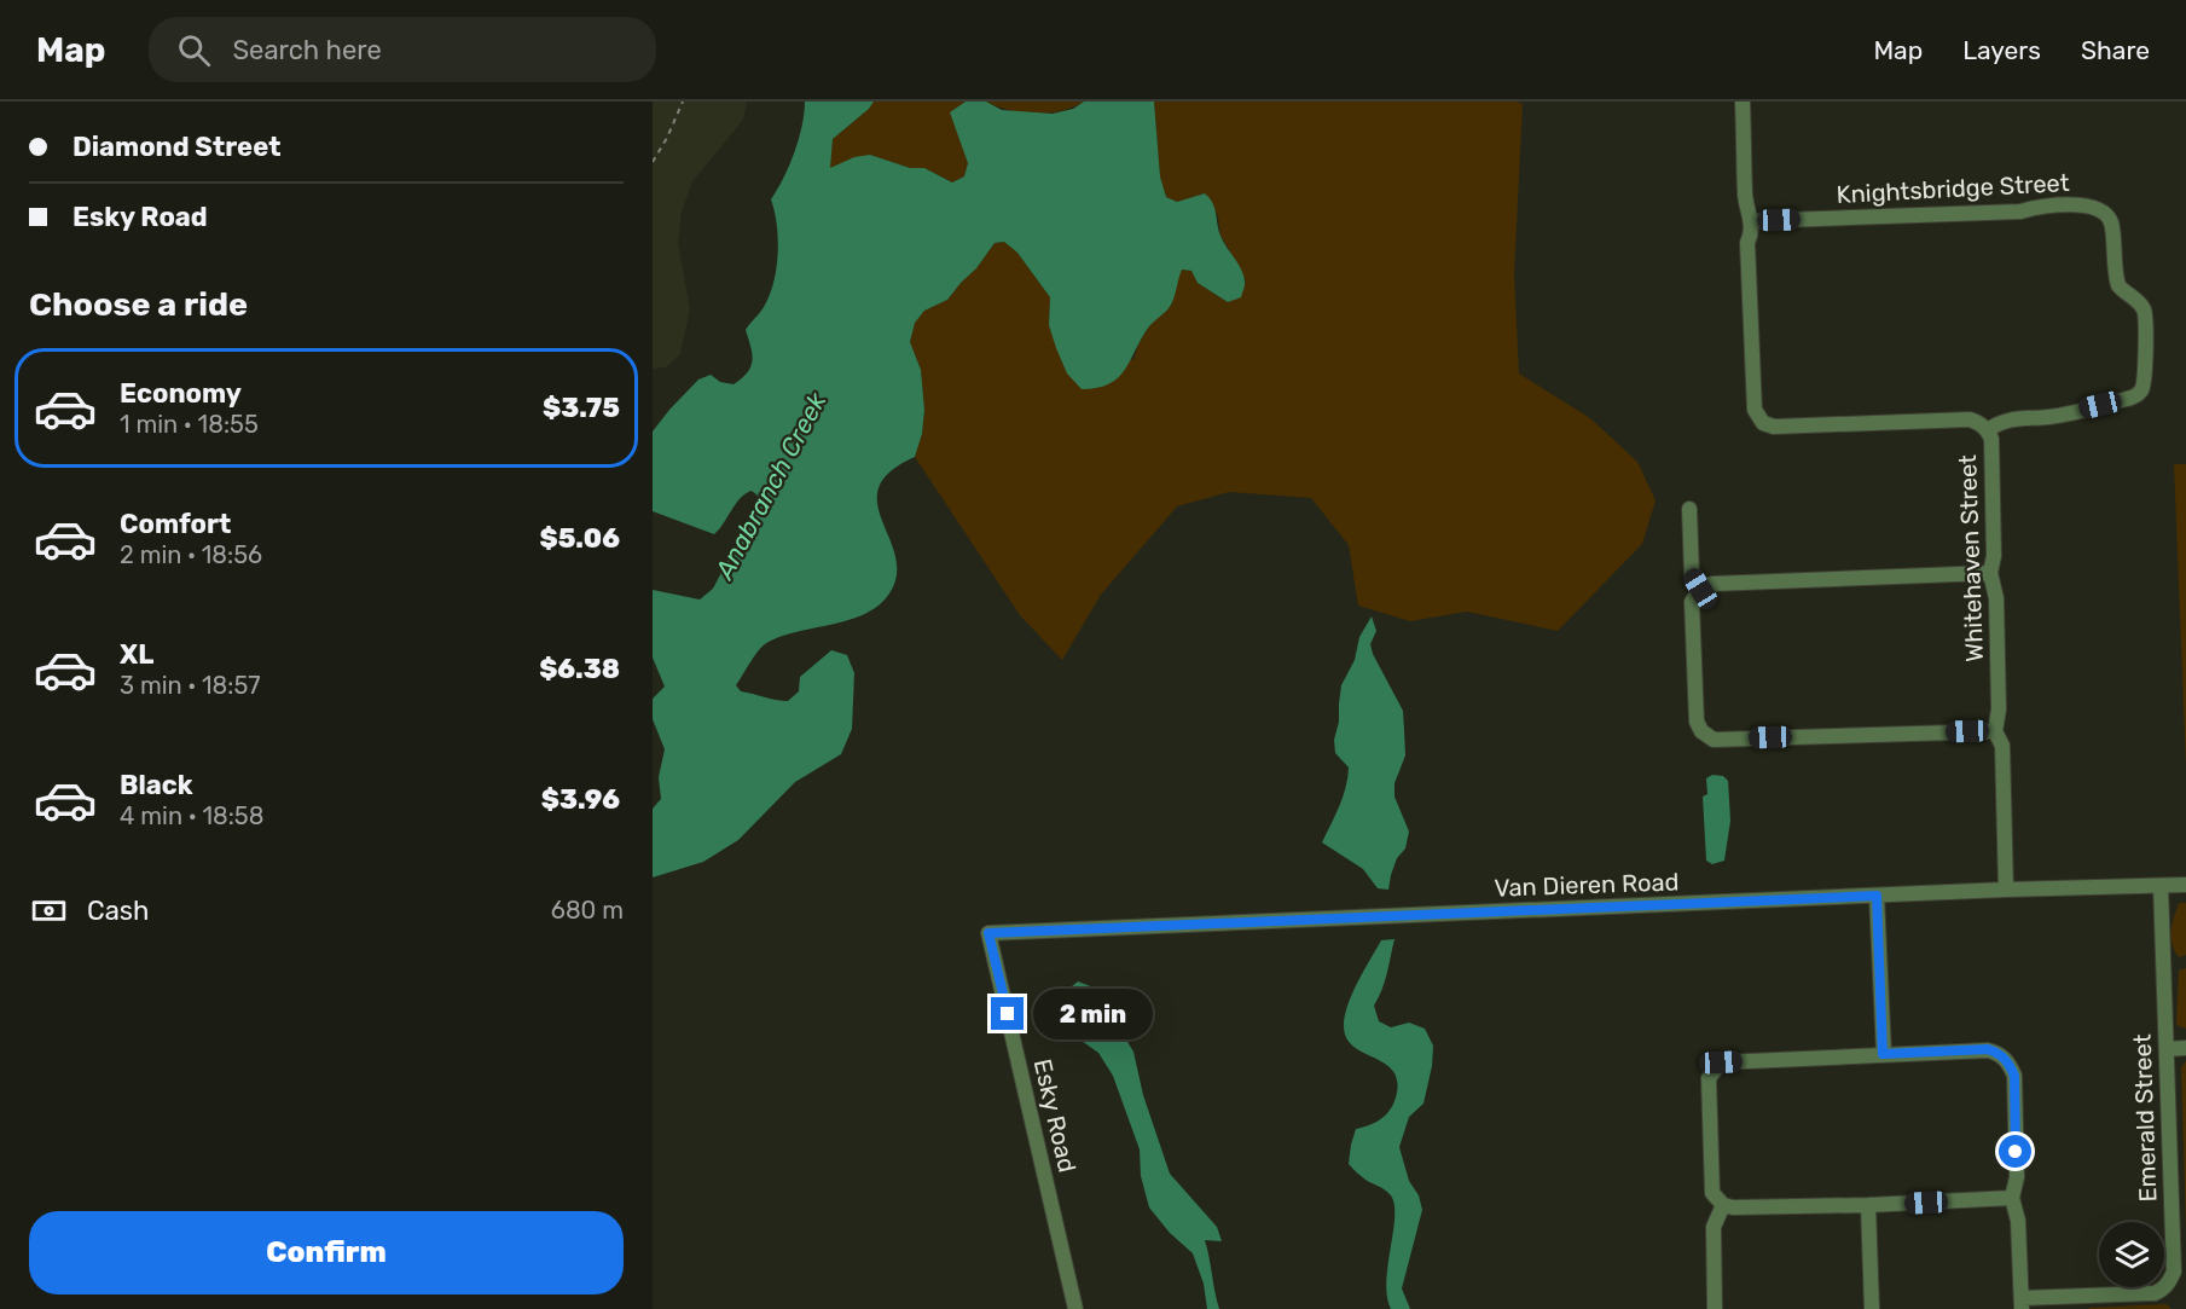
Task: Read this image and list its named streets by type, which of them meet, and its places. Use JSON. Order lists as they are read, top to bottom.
{
  "streets": {
    "street": [
      "Knightsbridge Street",
      "Whitehaven Street",
      "Van Dieren Road",
      "Esky Road",
      "Emerald Street"
    ]
  },
  "crossings": [
    ["Knightsbridge Street", "Whitehaven Street"],
    ["Whitehaven Street", "Van Dieren Road"],
    ["Van Dieren Road", "Esky Road"],
    ["Van Dieren Road", "Emerald Street"]
  ],
  "water": ["Anabranch Creek"],
  "page": {
    "header": "Map",
    "search": "Search here",
    "nav": ["Map", "Layers", "Share"],
    "banner": ["Diamond Street", "Esky Road"],
    "heading": "Choose a ride",
    "list": [
      {
        "name": "Economy",
        "note": "1 min · 18:55",
        "value": "$3.75"
      },
      {
        "name": "Comfort",
        "note": "2 min · 18:56",
        "value": "$5.06"
      },
      {
        "name": "XL",
        "note": "3 min · 18:57",
        "value": "$6.38"
      },
      {
        "name": "Black",
        "note": "4 min · 18:58",
        "value": "$3.96"
      }
    ],
    "pay": ["Cash", "680 m"],
    "bubble": "2 min",
    "buttons": "Confirm"
  }
}
